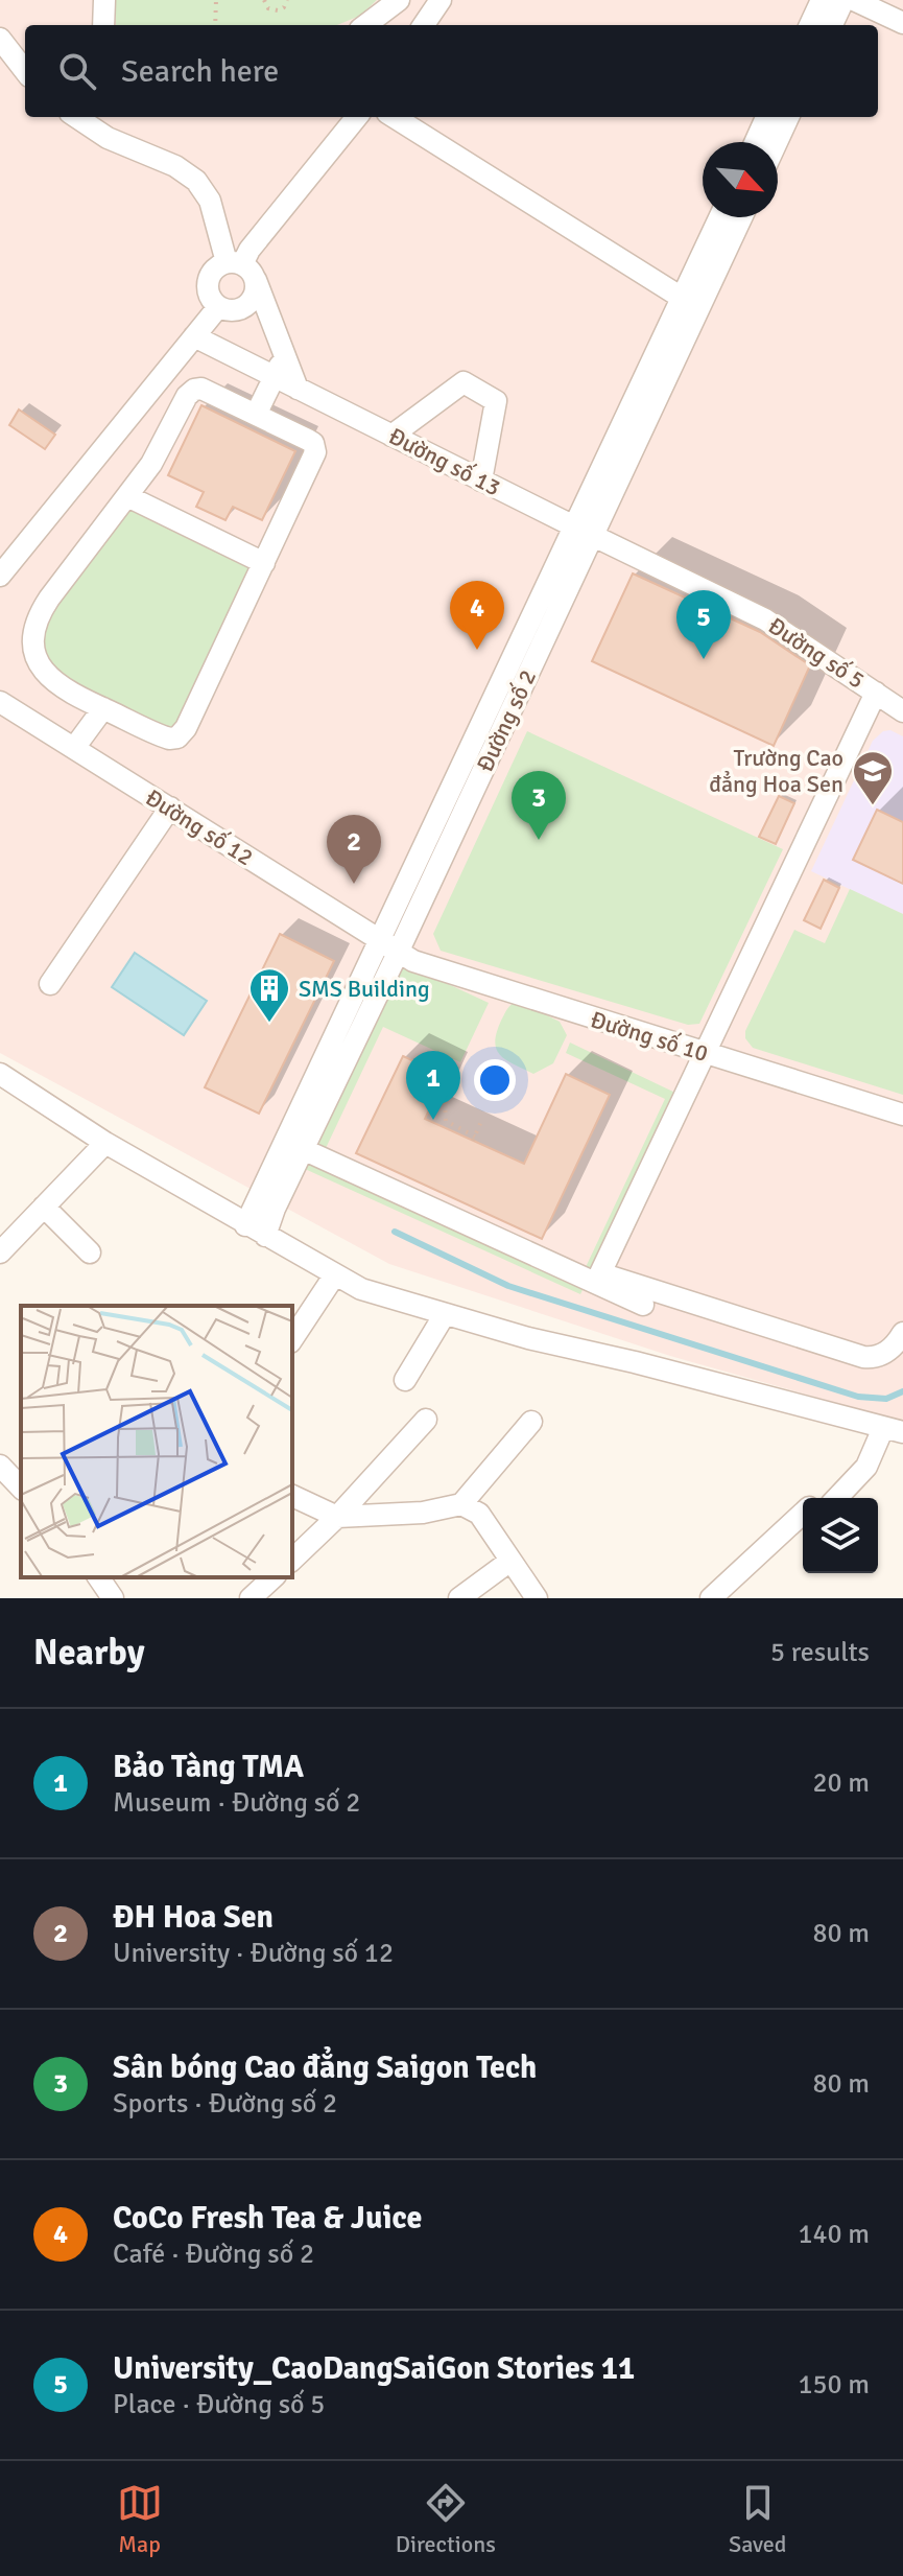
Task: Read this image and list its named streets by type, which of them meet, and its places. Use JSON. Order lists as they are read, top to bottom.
{
  "streets": {
    "street": [
      "Đường số 13",
      "Đường số 5",
      "Đường số 2",
      "Đường số 12",
      "Đường số 10"
    ]
  },
  "crossings": [
    ["Đường số 13", "Đường số 5"],
    ["Đường số 13", "Đường số 2"],
    ["Đường số 5", "Đường số 2"],
    ["Đường số 2", "Đường số 12"],
    ["Đường số 2", "Đường số 10"],
    ["Đường số 12", "Đường số 10"]
  ],
  "places": {
    "school or university": ["Trường Cao đẳng Hoa Sen"],
    "building": ["SMS Building"]
  },
  "north": "bottom right",
  "page": {
    "search": "Search here",
    "pins": [
      "4",
      "5",
      "3",
      "2",
      "1"
    ],
    "heading": ["Nearby", "5 results"],
    "list": [
      {
        "mark": "1",
        "name": "Bảo Tàng TMA",
        "note": "Museum · Đường số 2",
        "value": "20 m"
      },
      {
        "mark": "2",
        "name": "ĐH Hoa Sen",
        "note": "University · Đường số 12",
        "value": "80 m"
      },
      {
        "mark": "3",
        "name": "Sân bóng Cao đẳng Saigon Tech",
        "note": "Sports · Đường số 2",
        "value": "80 m"
      },
      {
        "mark": "4",
        "name": "CoCo Fresh Tea & Juice",
        "note": "Café · Đường số 2",
        "value": "140 m"
      },
      {
        "mark": "5",
        "name": "University_CaoDangSaiGon Stories 11",
        "note": "Place · Đường số 5",
        "value": "150 m"
      }
    ],
    "nav": ["Map", "Directions", "Saved"]
  }
}
